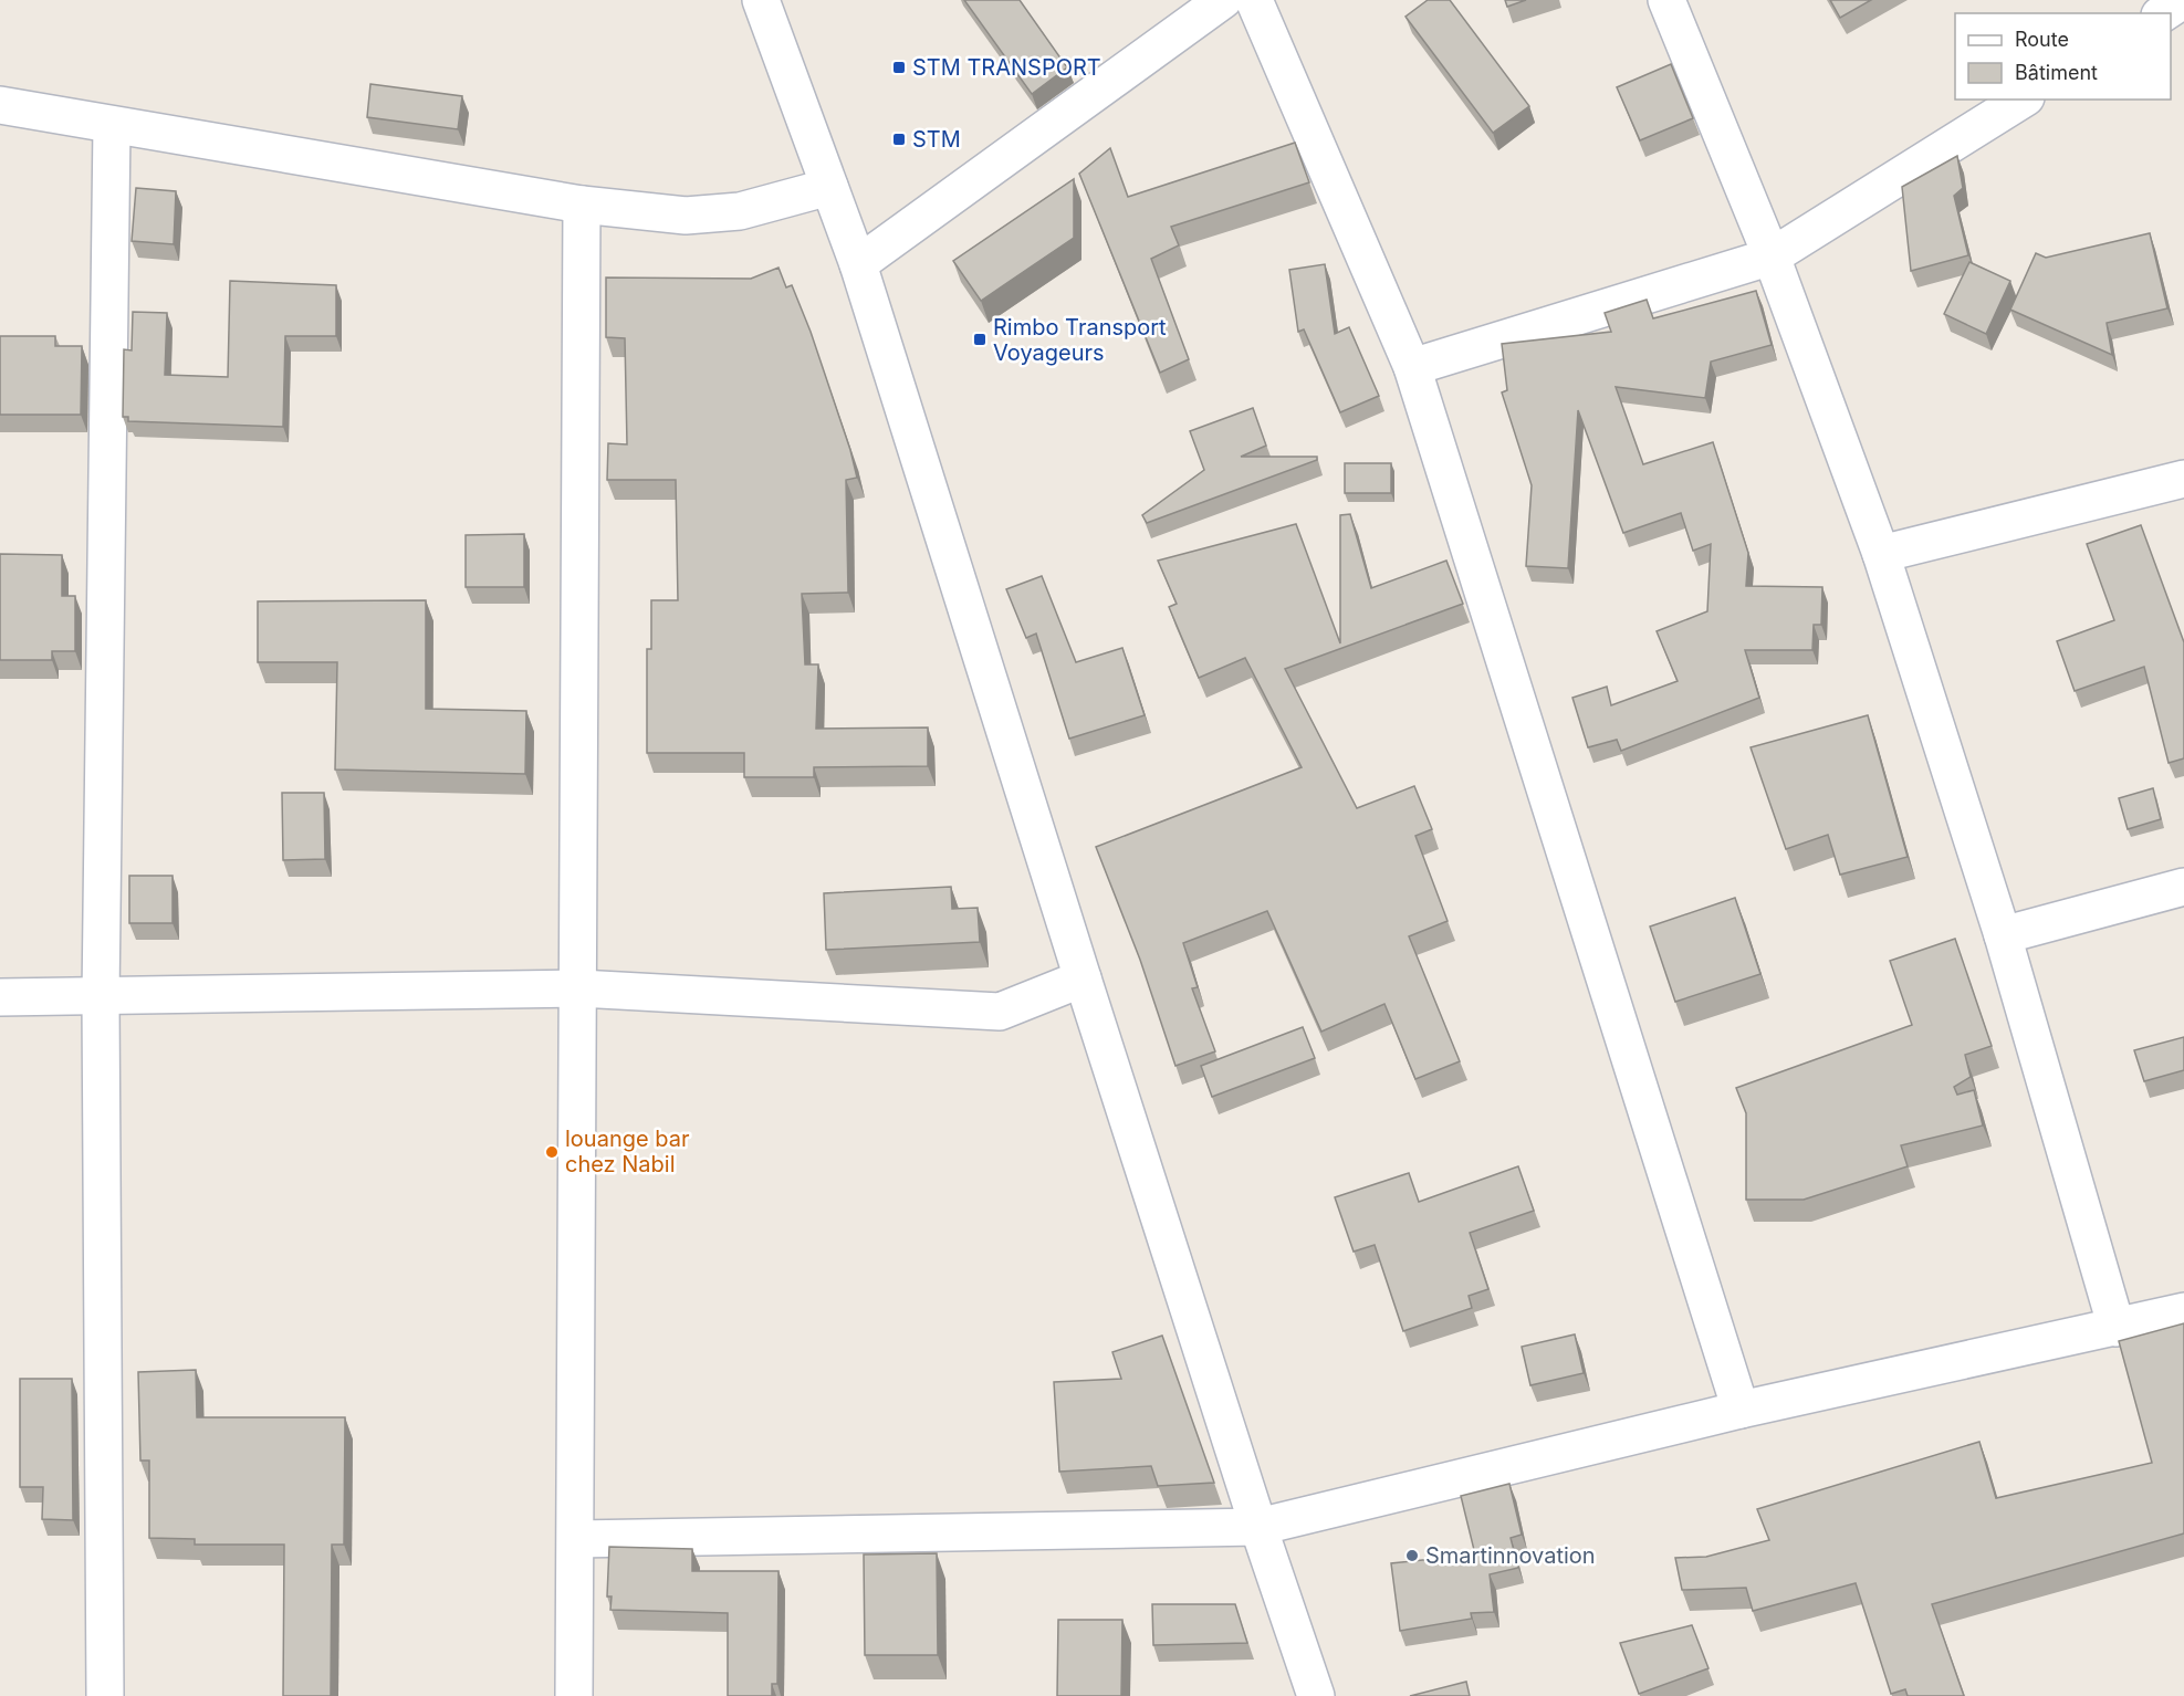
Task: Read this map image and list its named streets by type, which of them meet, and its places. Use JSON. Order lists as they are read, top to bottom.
{
  "places": {
    "transit": ["STM TRANSPORT", "STM", "Rimbo Transport Voyageurs"],
    "other": ["louange bar chez Nabil", "Smartinnovation"]
  },
  "legend": ["Route", "Bâtiment"]
}
